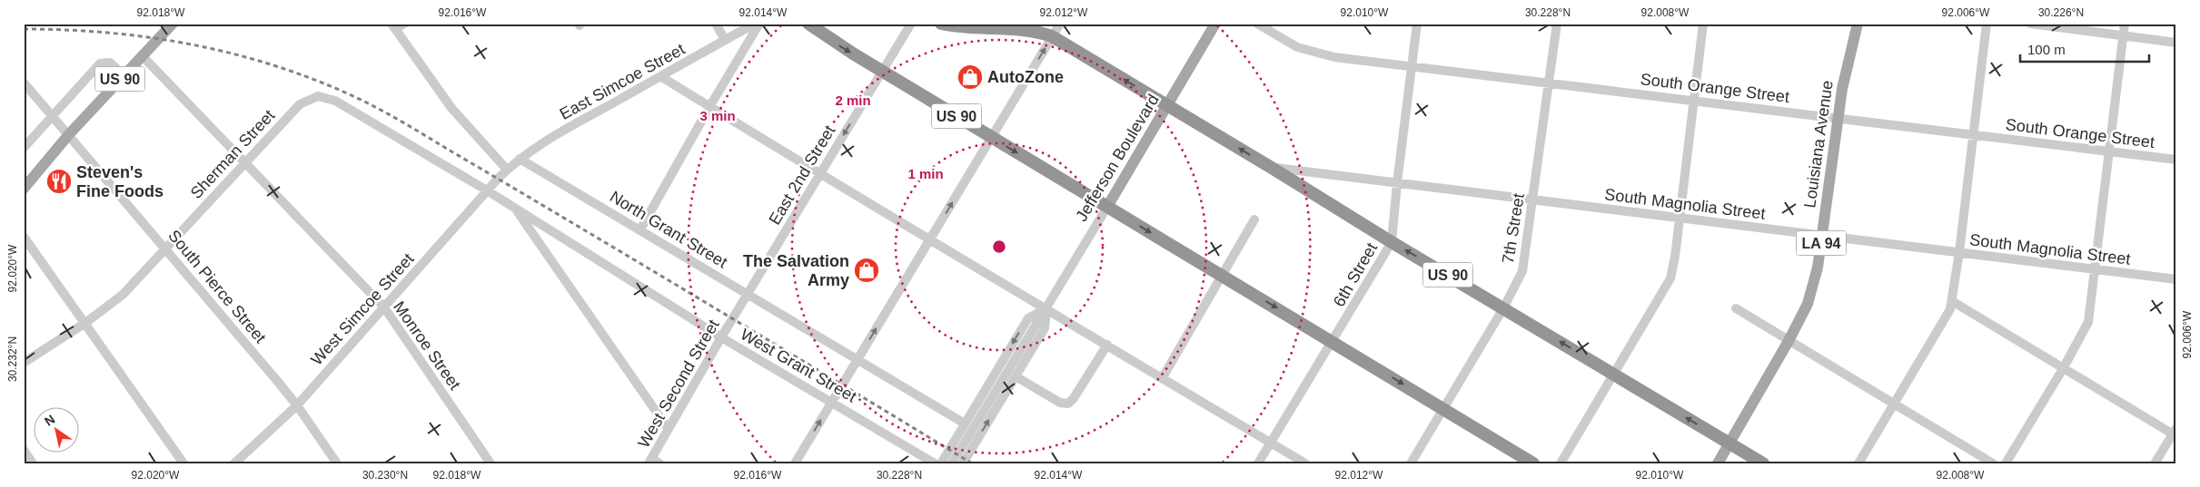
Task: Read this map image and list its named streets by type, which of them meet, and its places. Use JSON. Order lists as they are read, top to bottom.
{
  "streets": {
    "highway": ["US 90"],
    "main road": ["Louisiana Avenue", "Jefferson Boulevard", "LA 94"],
    "street": [
      "East Simcoe Street",
      "South Orange Street",
      "Sherman Street",
      "East 2nd Street",
      "South Magnolia Street",
      "7th Street",
      "North Grant Street",
      "6th Street",
      "South Pierce Street",
      "West Simcoe Street",
      "Monroe Street",
      "West Grant Street",
      "West Second Street"
    ]
  },
  "crossings": [
    ["US 90", "Louisiana Avenue"],
    ["US 90", "Jefferson Boulevard"],
    ["US 90", "East 2nd Street"],
    ["US 90", "South Magnolia Street"],
    ["US 90", "7th Street"],
    ["US 90", "6th Street"],
    ["US 90", "South Pierce Street"],
    ["US 90", "Monroe Street"],
    ["East Simcoe Street", "North Grant Street"],
    ["East Simcoe Street", "West Simcoe Street"],
    ["South Orange Street", "Louisiana Avenue"],
    ["South Orange Street", "7th Street"],
    ["South Orange Street", "6th Street"],
    ["Louisiana Avenue", "South Magnolia Street"],
    ["Sherman Street", "South Pierce Street"],
    ["Sherman Street", "West Simcoe Street"],
    ["Sherman Street", "Monroe Street"],
    ["Sherman Street", "West Grant Street"],
    ["Jefferson Boulevard", "North Grant Street"],
    ["East 2nd Street", "North Grant Street"],
    ["East 2nd Street", "West Second Street"],
    ["South Magnolia Street", "7th Street"],
    ["South Magnolia Street", "6th Street"],
    ["South Pierce Street", "West Simcoe Street"],
    ["West Simcoe Street", "Monroe Street"],
    ["West Simcoe Street", "West Grant Street"],
    ["West Grant Street", "West Second Street"]
  ],
  "one_way": ["East 2nd Street"],
  "places": {
    "shop": ["AutoZone", "The Salvation Army"],
    "restaurant": ["Steven's Fine Foods"]
  },
  "scale_bar": "100 m",
  "north": "top left",
  "coordinates": [
    "92.018°W",
    "92.016°W",
    "92.014°W",
    "92.012°W",
    "92.010°W",
    "30.228°N",
    "92.008°W",
    "92.006°W",
    "30.226°N",
    "92.020°W",
    "30.232°N",
    "30.230°N"
  ],
  "rings": ["2 min", "3 min", "1 min"]
}
